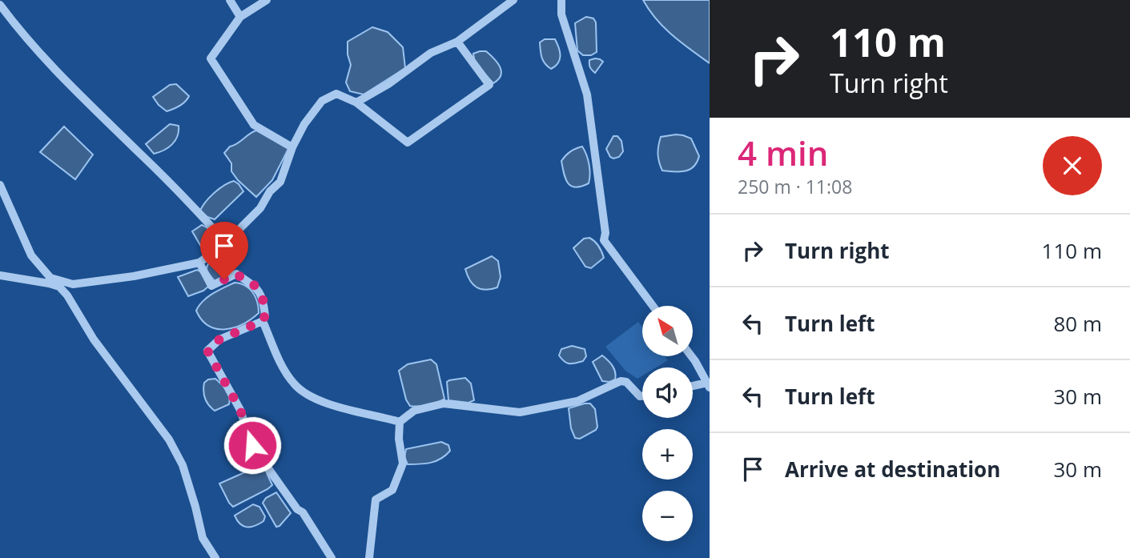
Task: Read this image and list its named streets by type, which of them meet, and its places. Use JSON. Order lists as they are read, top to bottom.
{
  "north": "top left",
  "page": {
    "turn": ["110 m", "Turn right"],
    "heading": ["4 min", "250 m · 11:08"],
    "list": [
      {
        "name": "Turn right",
        "value": "110 m"
      },
      {
        "name": "Turn left",
        "value": "80 m"
      },
      {
        "name": "Turn left",
        "value": "30 m"
      },
      {
        "name": "Arrive at destination",
        "value": "30 m"
      }
    ],
    "map_buttons": ["+", "−"]
  }
}
